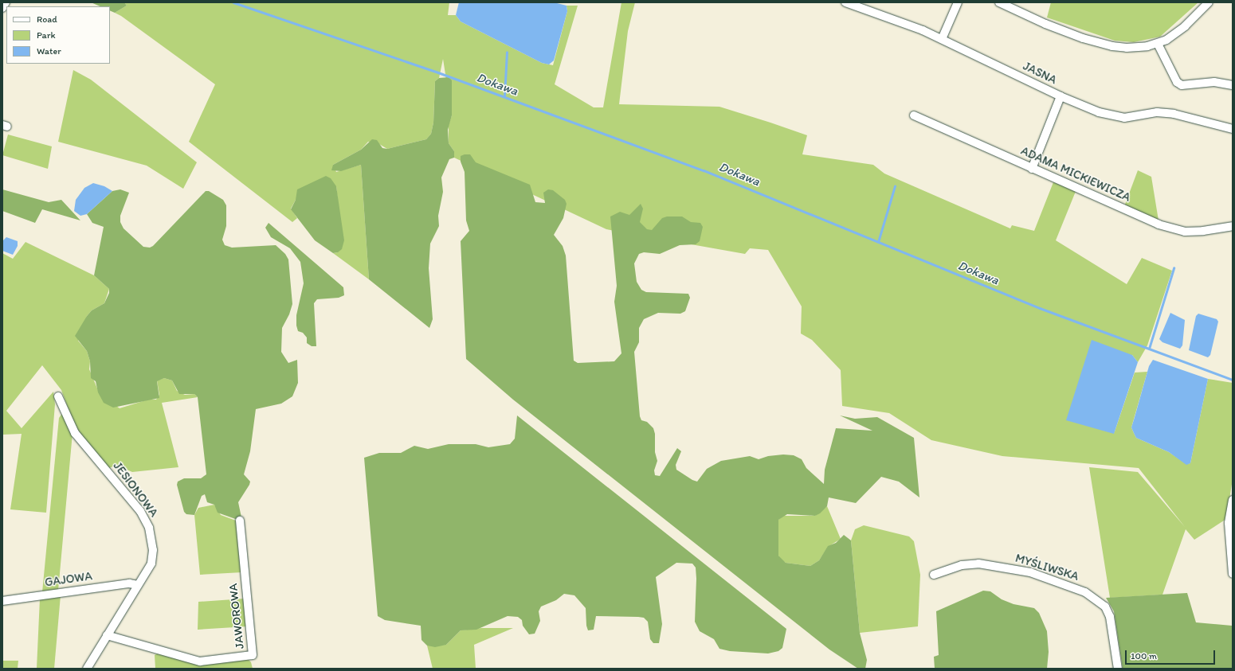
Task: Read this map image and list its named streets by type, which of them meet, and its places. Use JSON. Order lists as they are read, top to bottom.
{
  "streets": {
    "street": [
      "JASNA",
      "ADAMA MICKIEWICZA",
      "JESIONOWA",
      "MYŚLIWSKA",
      "GAJOWA",
      "JAWOROWA"
    ]
  },
  "crossings": [
    ["JESIONOWA", "GAJOWA"],
    ["JESIONOWA", "JAWOROWA"]
  ],
  "water": ["Dokawa"],
  "legend": ["Road", "Park", "Water"],
  "scale_bar": "100 m"
}
